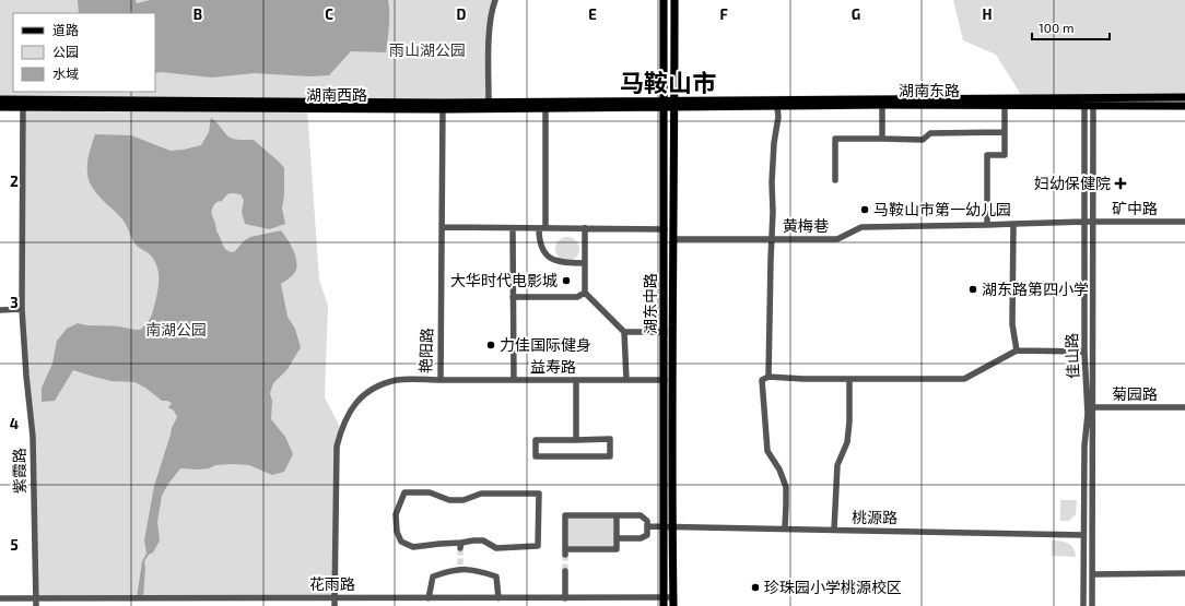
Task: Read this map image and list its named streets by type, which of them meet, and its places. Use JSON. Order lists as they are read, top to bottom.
{
  "streets": {
    "main road": ["湖南东路", "湖南西路", "湖东中路"],
    "street": [
      "矿中路",
      "黄梅巷",
      "艳阳路",
      "佳山路",
      "益寿路",
      "菊园路",
      "紫霞路",
      "桃源路",
      "花雨路"
    ]
  },
  "crossings": [
    ["湖南东路", "湖东中路"],
    ["湖南东路", "佳山路"],
    ["湖南西路", "湖东中路"],
    ["湖南西路", "艳阳路"],
    ["湖南西路", "紫霞路"],
    ["矿中路", "佳山路"],
    ["黄梅巷", "湖东中路"],
    ["湖东中路", "益寿路"],
    ["湖东中路", "桃源路"],
    ["湖东中路", "花雨路"],
    ["艳阳路", "益寿路"],
    ["艳阳路", "花雨路"],
    ["佳山路", "菊园路"],
    ["佳山路", "桃源路"],
    ["紫霞路", "花雨路"]
  ],
  "districts": ["马鞍山市"],
  "parks": ["雨山湖公园", "南湖公园"],
  "places": {
    "health": ["妇幼保健院"],
    "other": [
      "马鞍山市第一幼儿园",
      "大华时代电影城",
      "湖东路第四小学",
      "力佳国际健身",
      "珍珠园小学桃源校区"
    ]
  },
  "legend": ["道路", "公园", "水域"],
  "scale_bar": "100 m",
  "grid": {
    "columns": [
      "B",
      "C",
      "D",
      "E",
      "F",
      "G",
      "H"
    ],
    "rows": [
      "2",
      "3",
      "4",
      "5"
    ]
  }
}
